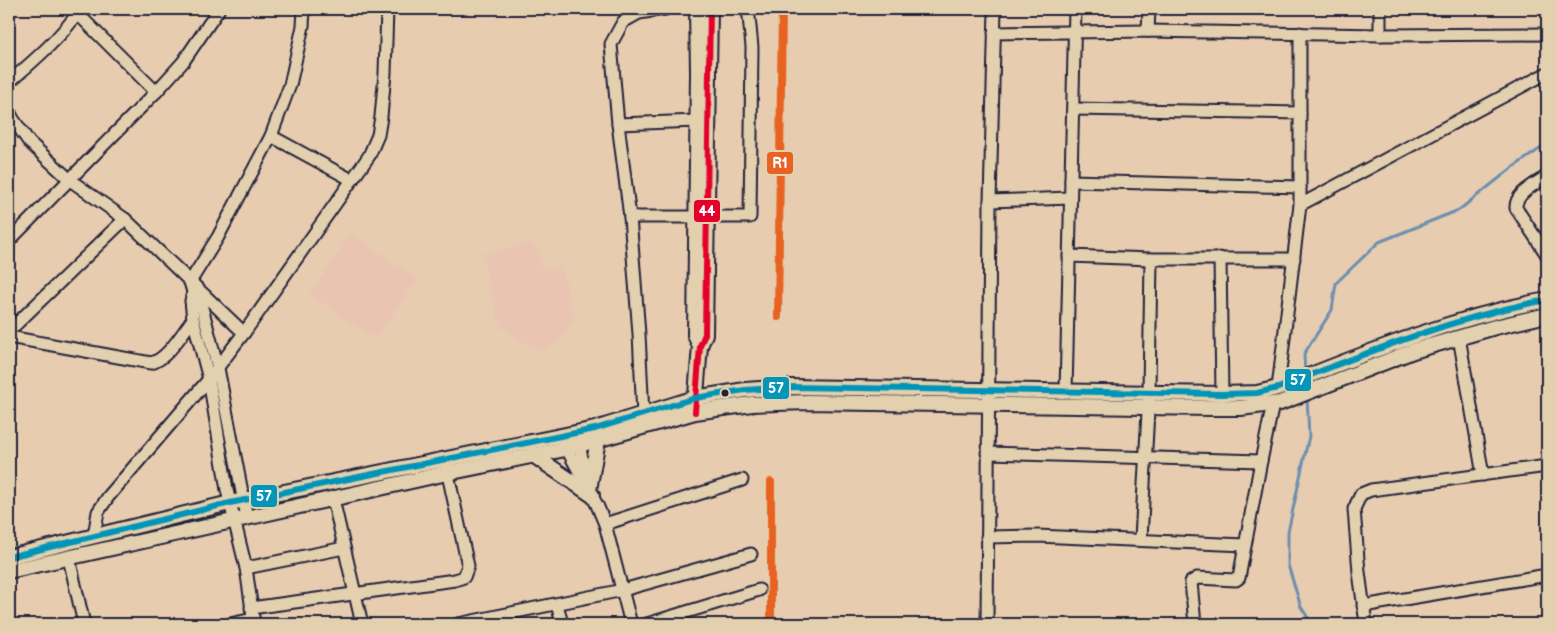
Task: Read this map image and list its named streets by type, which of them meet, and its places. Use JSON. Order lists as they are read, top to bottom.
{
  "lines": ["transit line R1", "transit line 44", "transit line 57"]
}
